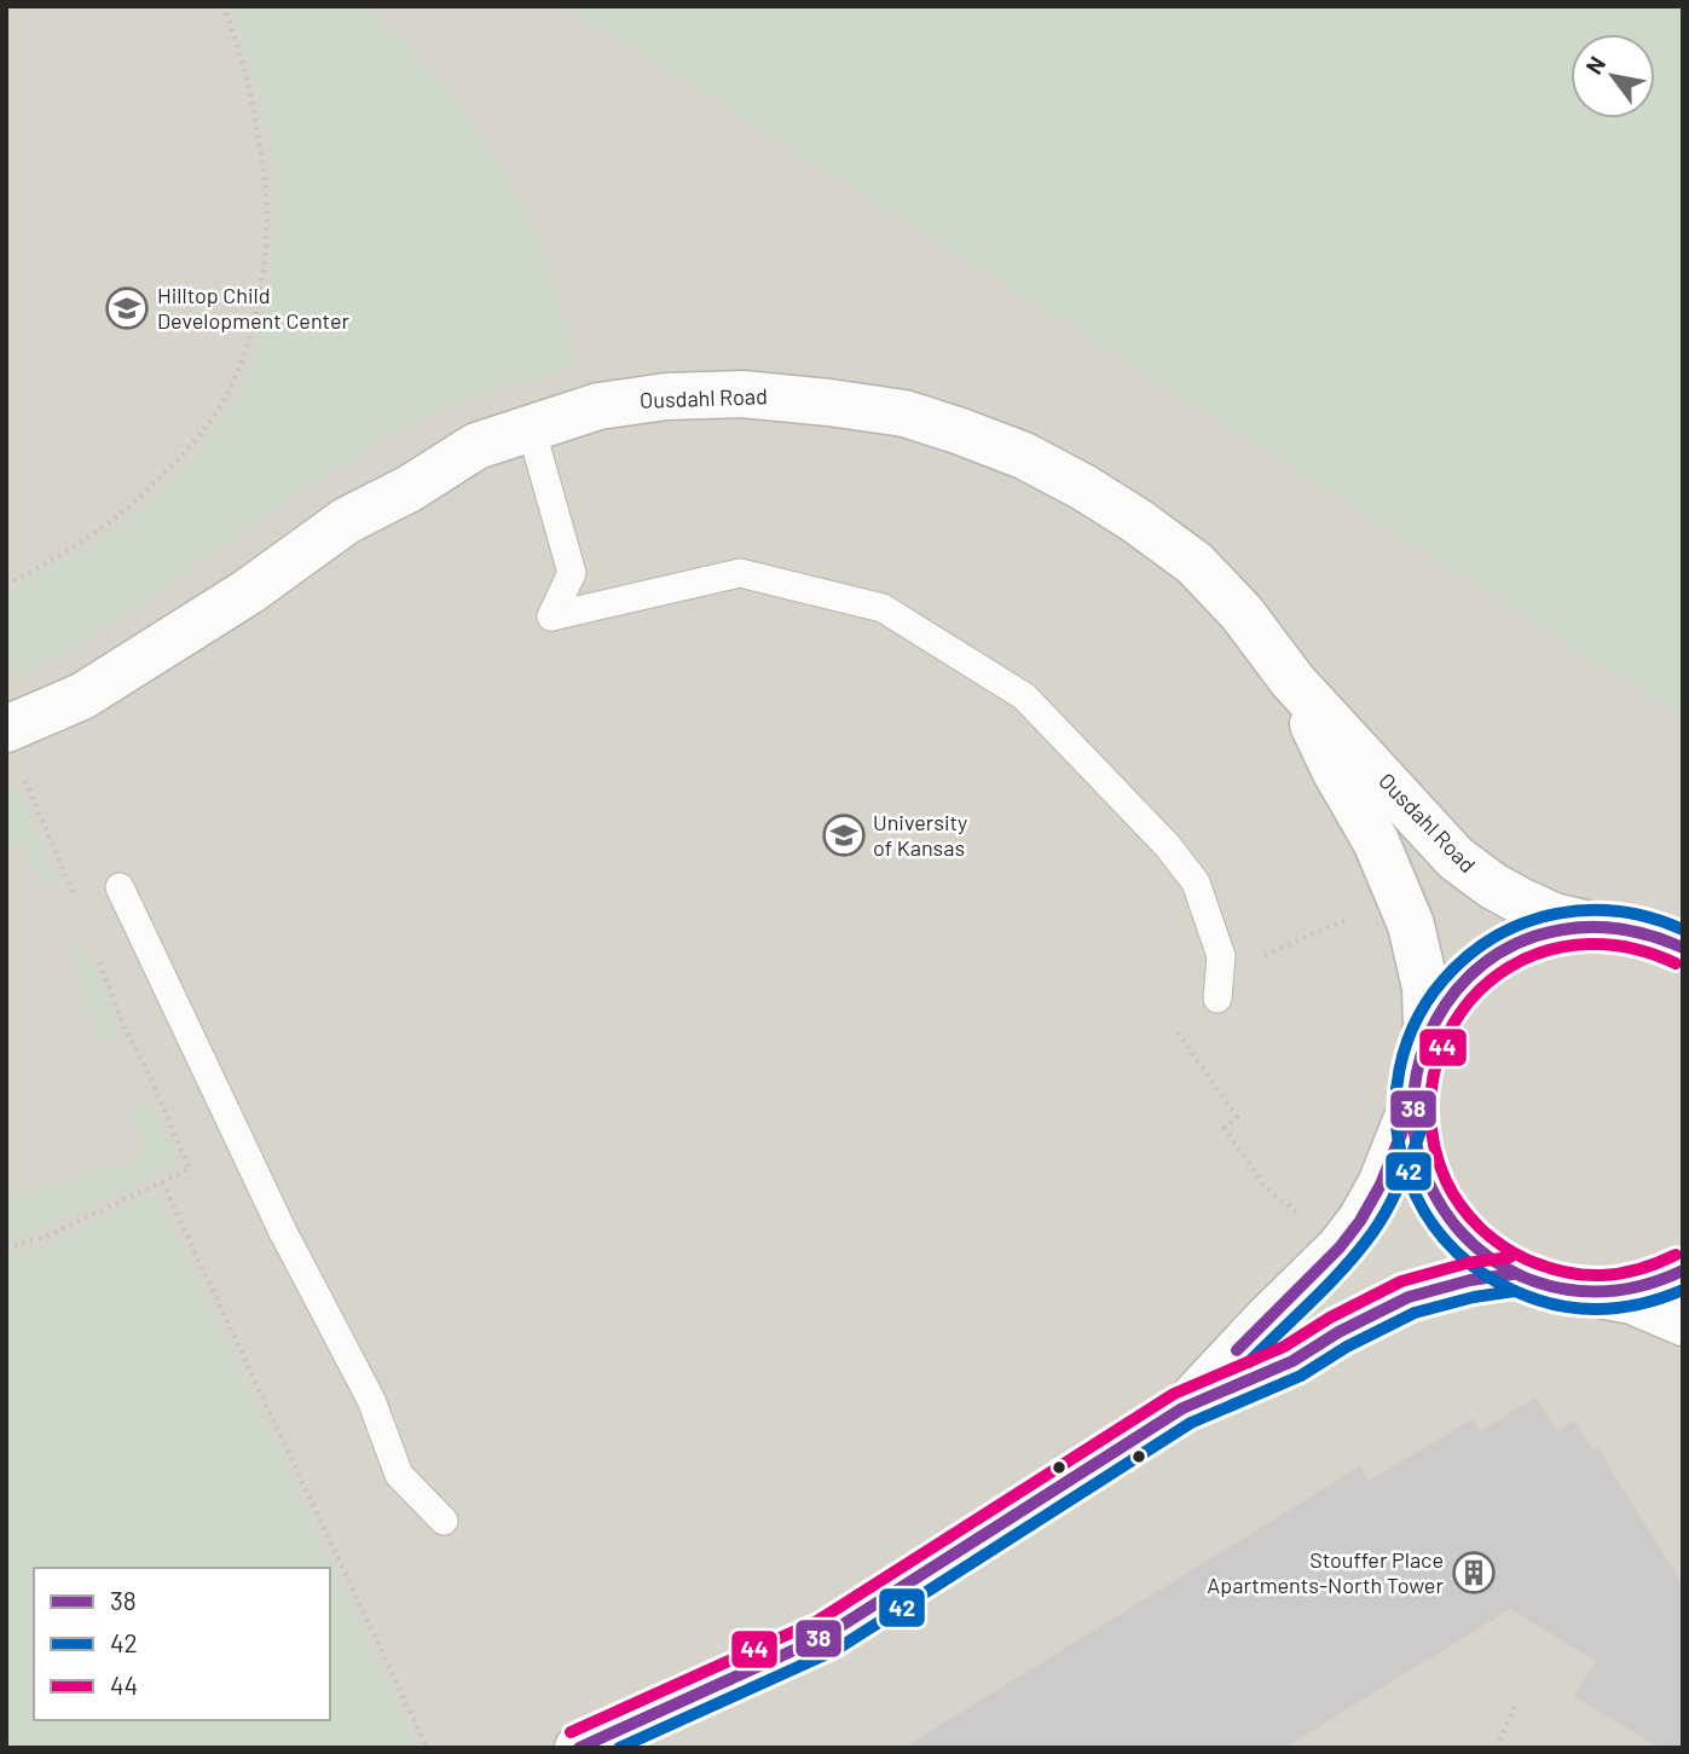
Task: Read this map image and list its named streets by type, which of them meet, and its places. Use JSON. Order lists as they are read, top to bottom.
{
  "streets": {
    "street": ["Ousdahl Road"]
  },
  "places": {
    "school or university": ["Hilltop Child Development Center", "University of Kansas"],
    "building": ["Stouffer Place Apartments-North Tower"]
  },
  "lines": ["transit line 42", "transit line 38", "transit line 44"],
  "legend": ["38", "42", "44"],
  "north": "top left"
}
